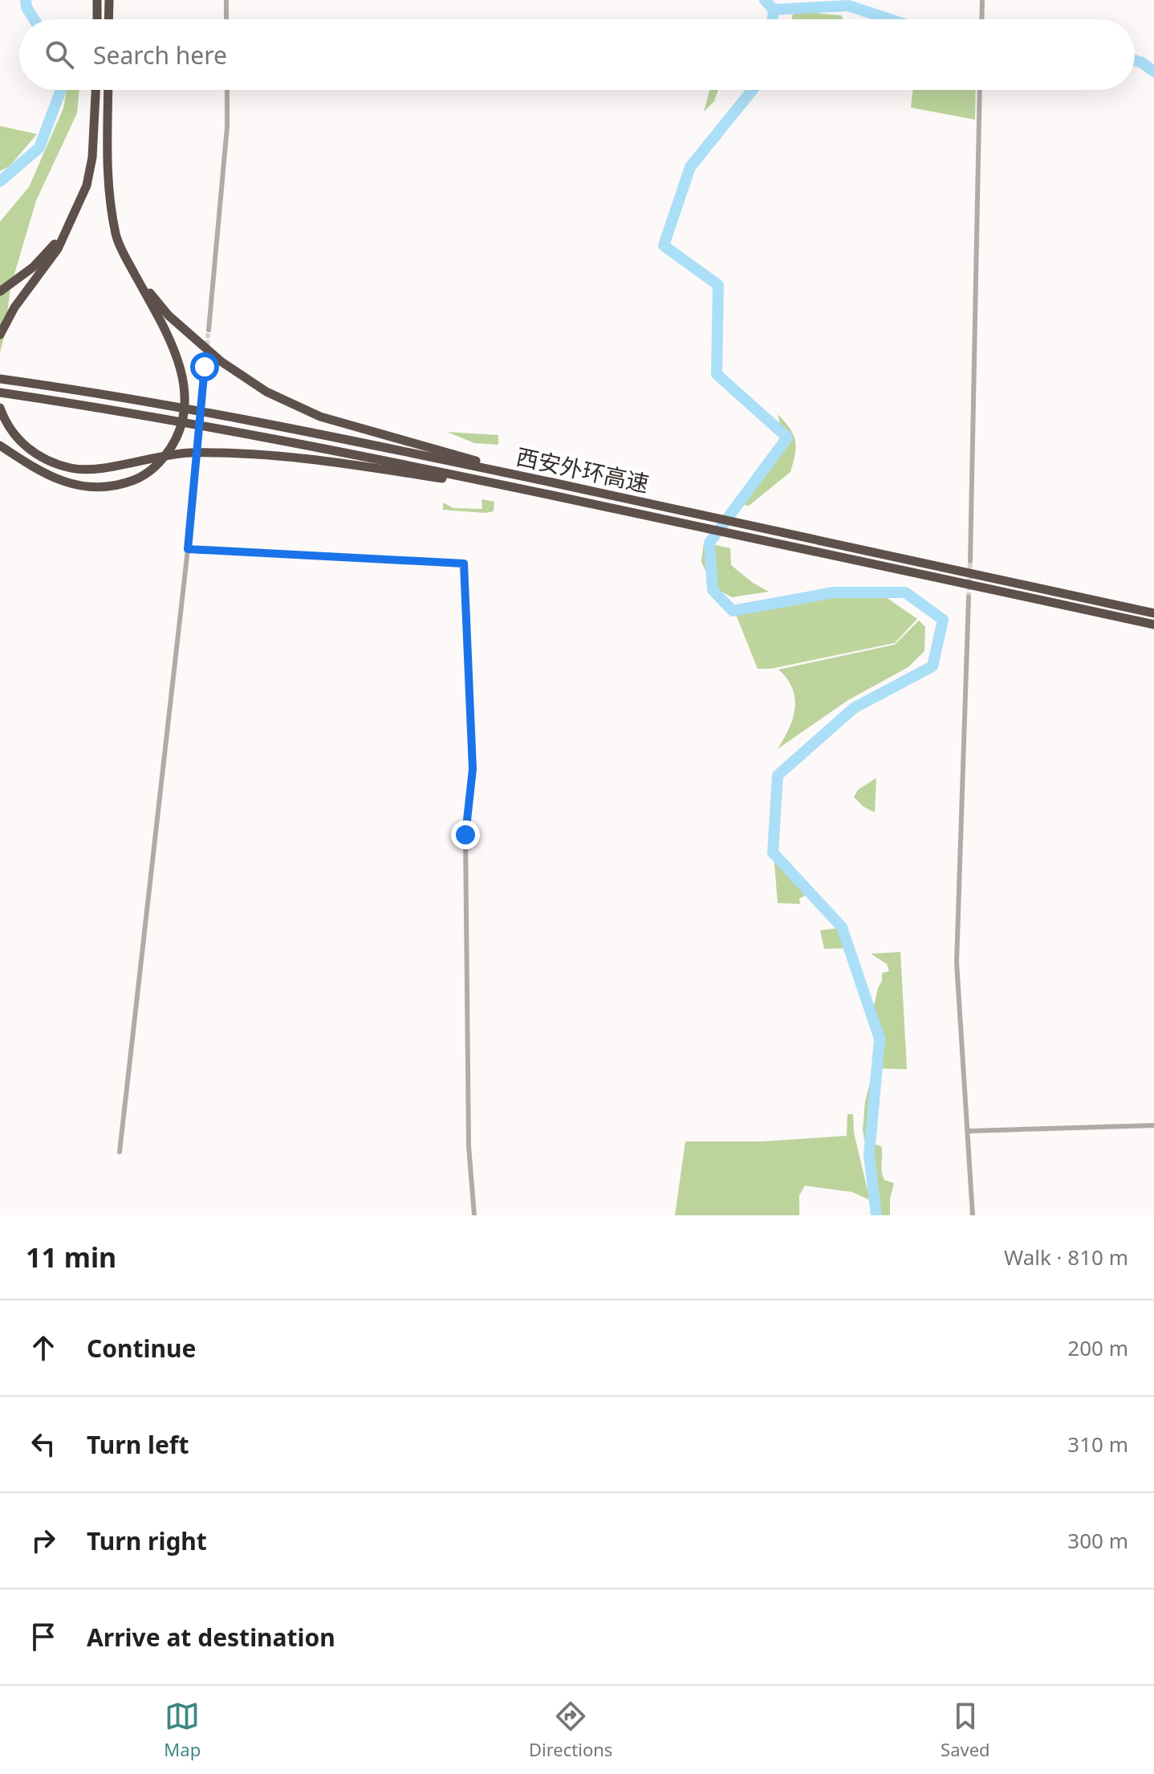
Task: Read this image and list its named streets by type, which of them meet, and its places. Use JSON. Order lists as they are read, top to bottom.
{
  "streets": {
    "highway": ["西安外环高速"]
  },
  "page": {
    "search": "Search here",
    "heading": ["11 min", "Walk · 810 m"],
    "list": [
      ["Continue", "200 m"],
      ["Turn left", "310 m"],
      ["Turn right", "300 m"],
      "Arrive at destination"
    ],
    "nav": ["Map", "Directions", "Saved"]
  }
}
